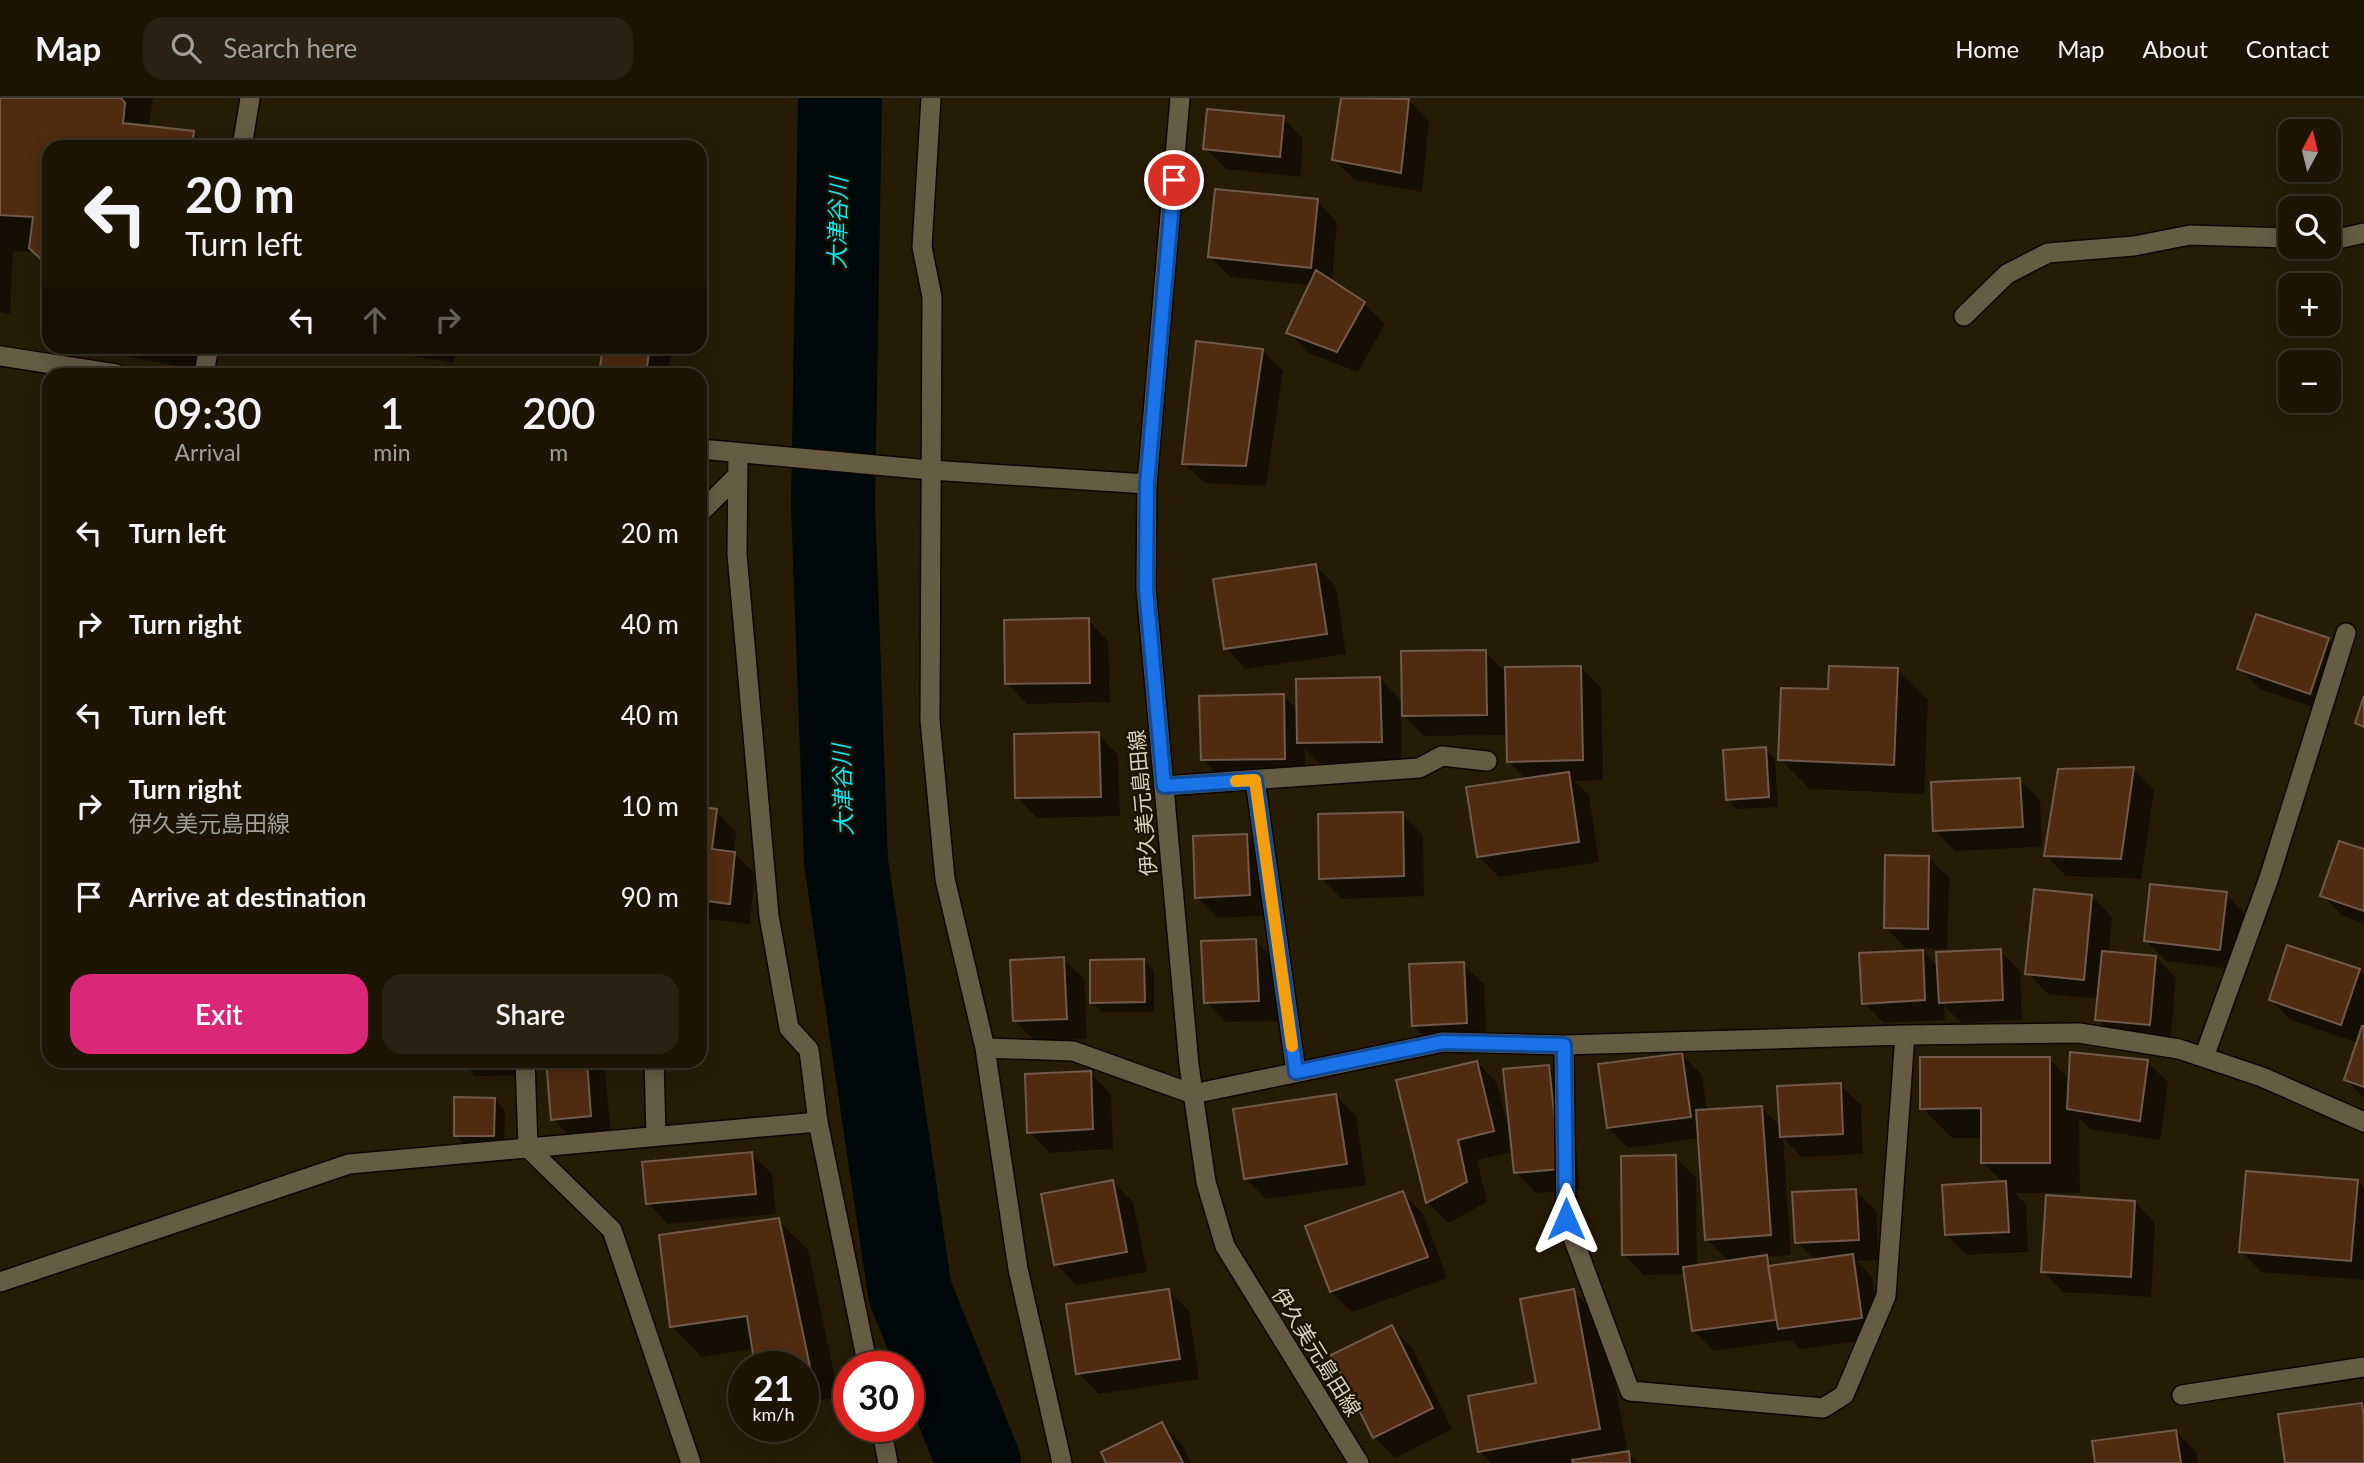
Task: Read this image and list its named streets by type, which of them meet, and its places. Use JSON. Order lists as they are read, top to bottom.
{
  "streets": {
    "street": ["伊久美元島田線"]
  },
  "water": ["大津谷川"],
  "north": "top",
  "page": {
    "header": "Map",
    "search": "Search here",
    "nav": [
      "Home",
      "Map",
      "About",
      "Contact"
    ],
    "map_buttons": ["+", "−"],
    "turn": ["20 m", "Turn left"],
    "eta": [
      "09:30",
      "Arrival",
      "1",
      "min",
      "200",
      "m"
    ],
    "list": [
      {
        "name": "Turn left",
        "value": "20 m"
      },
      {
        "name": "Turn right",
        "value": "40 m"
      },
      {
        "name": "Turn left",
        "value": "40 m"
      },
      {
        "name": "Turn right",
        "note": "伊久美元島田線",
        "value": "10 m"
      },
      {
        "name": "Arrive at destination",
        "value": "90 m"
      }
    ],
    "buttons": ["Exit", "Share"],
    "speed": "21 km/h",
    "limit": "30"
  }
}
